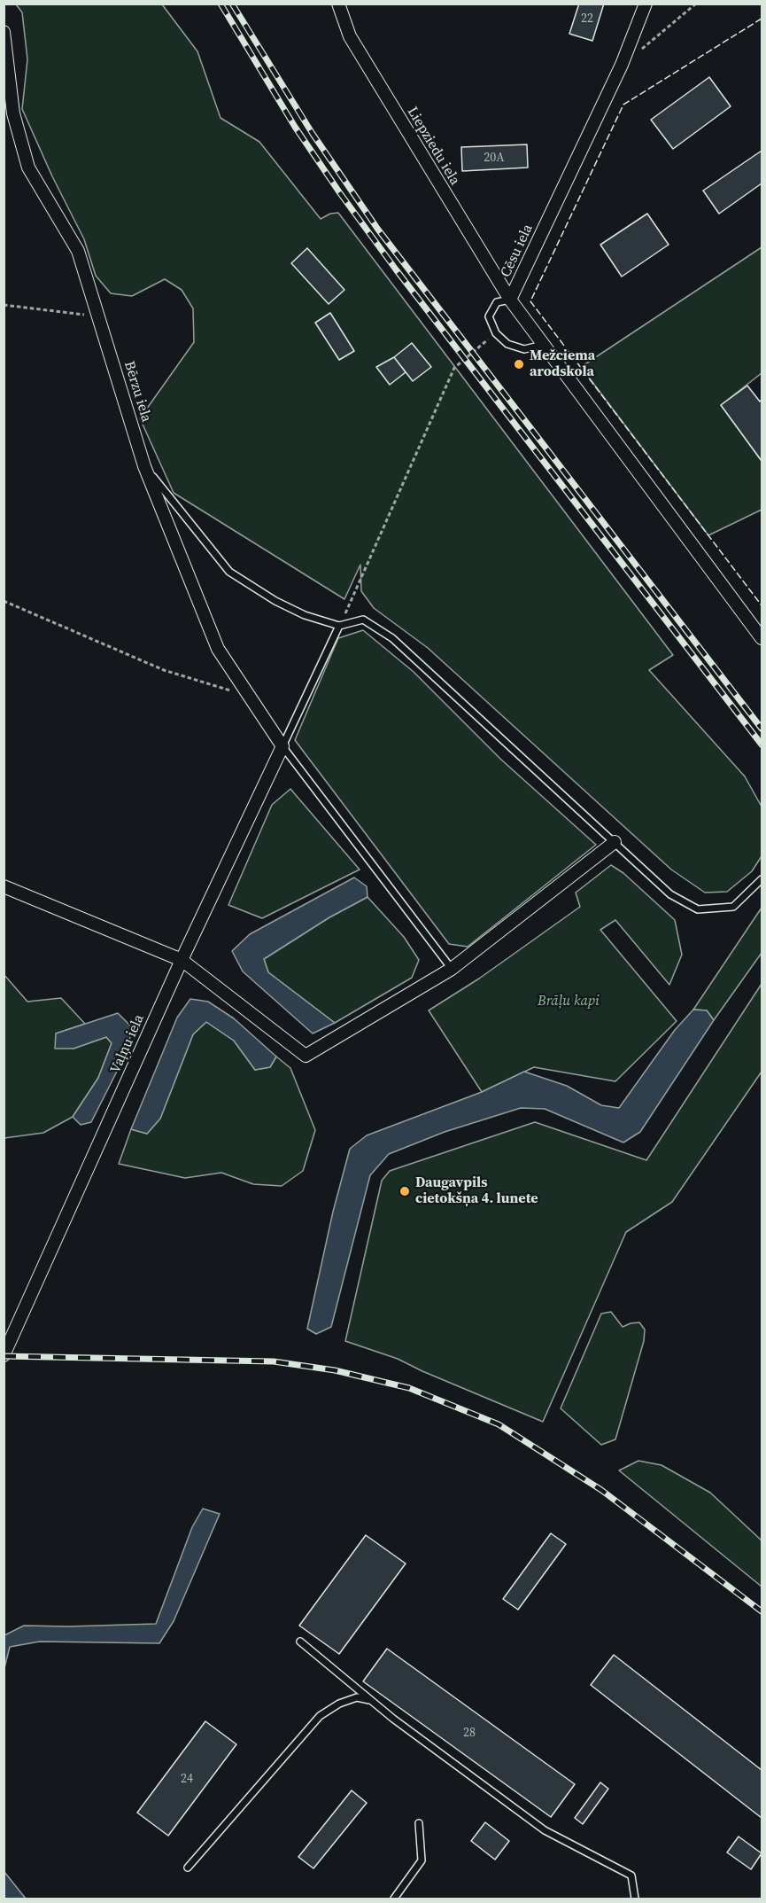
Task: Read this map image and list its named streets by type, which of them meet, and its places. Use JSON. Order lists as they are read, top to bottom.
{
  "streets": {
    "street": [
      "Liepziedu iela",
      "Cēsu iela",
      "Bērzu iela",
      "Vaļņu iela"
    ]
  },
  "crossings": [
    ["Liepziedu iela", "Cēsu iela"],
    ["Bērzu iela", "Vaļņu iela"]
  ],
  "parks": ["Brāļu kapi"],
  "places": ["Mežciema arodskola", "Daugavpils cietokšņa 4. lunete"],
  "house_numbers": [
    "22",
    "20A",
    "28",
    "24"
  ]
}
